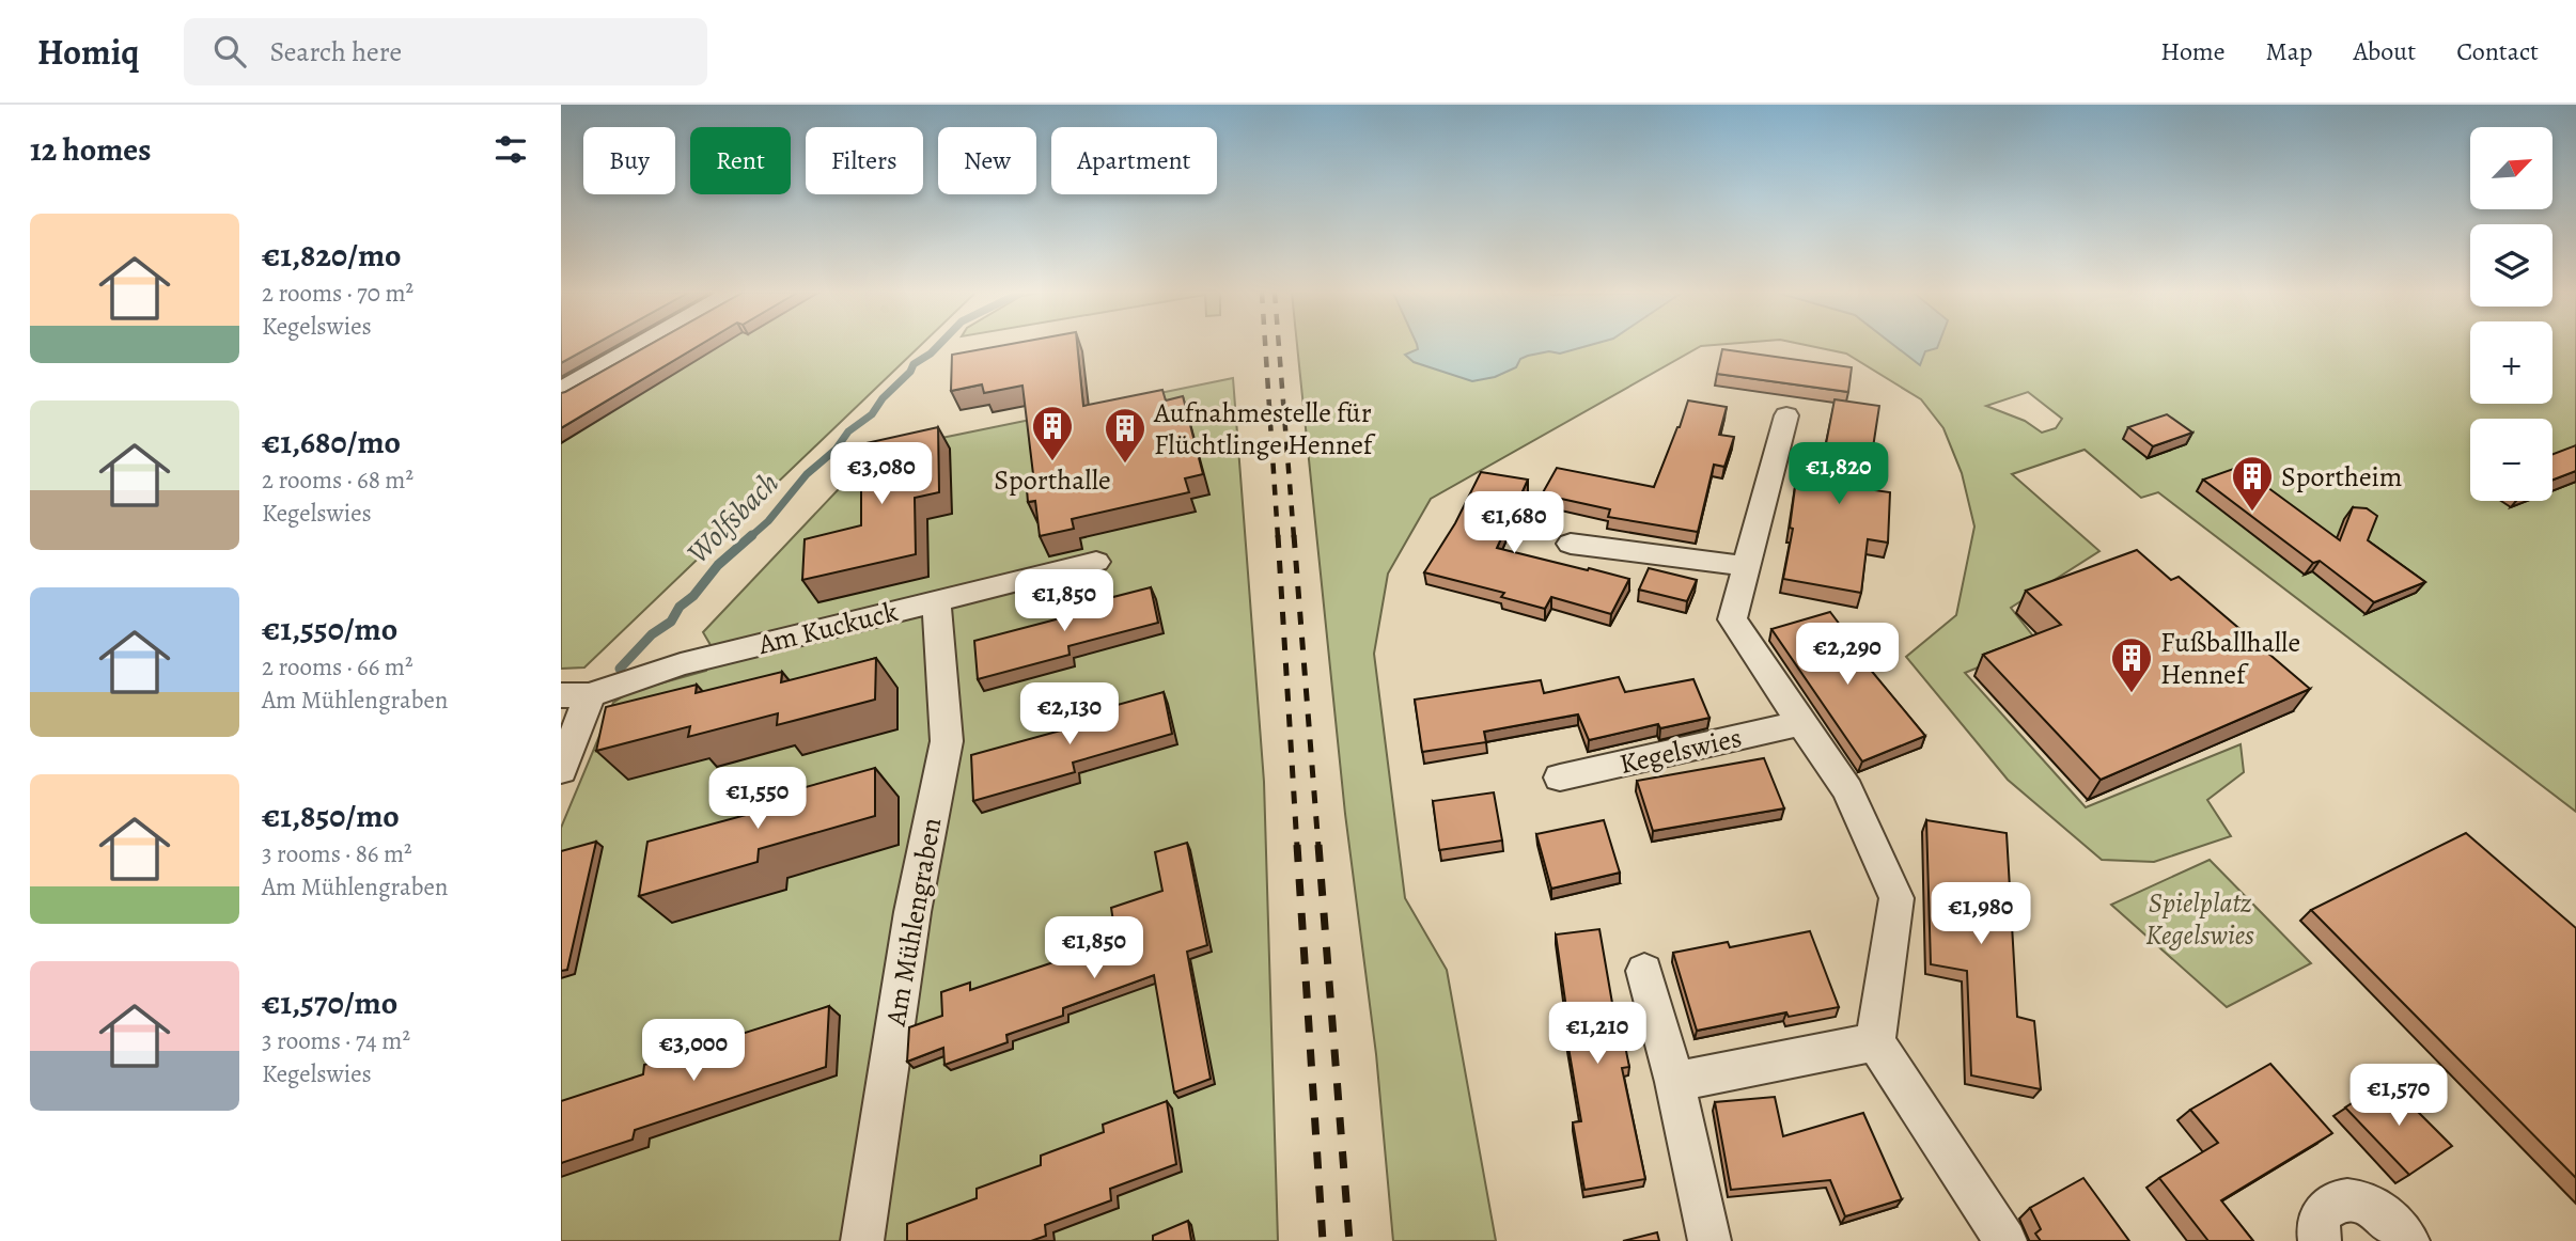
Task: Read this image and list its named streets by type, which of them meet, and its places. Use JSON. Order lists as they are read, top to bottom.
{
  "streets": {
    "street": ["Am Kuckuck", "Kegelswies", "Am Mühlengraben"]
  },
  "crossings": [
    ["Am Kuckuck", "Am Mühlengraben"]
  ],
  "water": ["Wolfsbach"],
  "parks": ["Spielplatz Kegelswies"],
  "places": {
    "building": [
      "Sporthalle",
      "Aufnahmestelle für Flüchtlinge Hennef",
      "Sportheim",
      "Fußballhalle Hennef"
    ]
  },
  "north": "top right",
  "page": {
    "header": "Homiq",
    "search": "Search here",
    "nav": [
      "Home",
      "Map",
      "About",
      "Contact"
    ],
    "heading": "12 homes",
    "map_buttons": ["+", "−"],
    "chip": [
      "Buy",
      "Rent",
      "Filters",
      "New",
      "Apartment"
    ],
    "list": [
      {
        "name": "€1,820/mo",
        "note": "2 rooms · 70 m² · Kegelswies"
      },
      {
        "name": "€1,680/mo",
        "note": "2 rooms · 68 m² · Kegelswies"
      },
      {
        "name": "€1,550/mo",
        "note": "2 rooms · 66 m² · Am Mühlengraben"
      },
      {
        "name": "€1,850/mo",
        "note": "3 rooms · 86 m² · Am Mühlengraben"
      },
      {
        "name": "€1,570/mo",
        "note": "3 rooms · 74 m² · Kegelswies"
      }
    ],
    "price": [
      "€3,080",
      "€1,820",
      "€1,680",
      "€1,850",
      "€2,290",
      "€2,130",
      "€1,550",
      "€1,980",
      "€1,850",
      "€1,210",
      "€3,000",
      "€1,570"
    ]
  }
}
